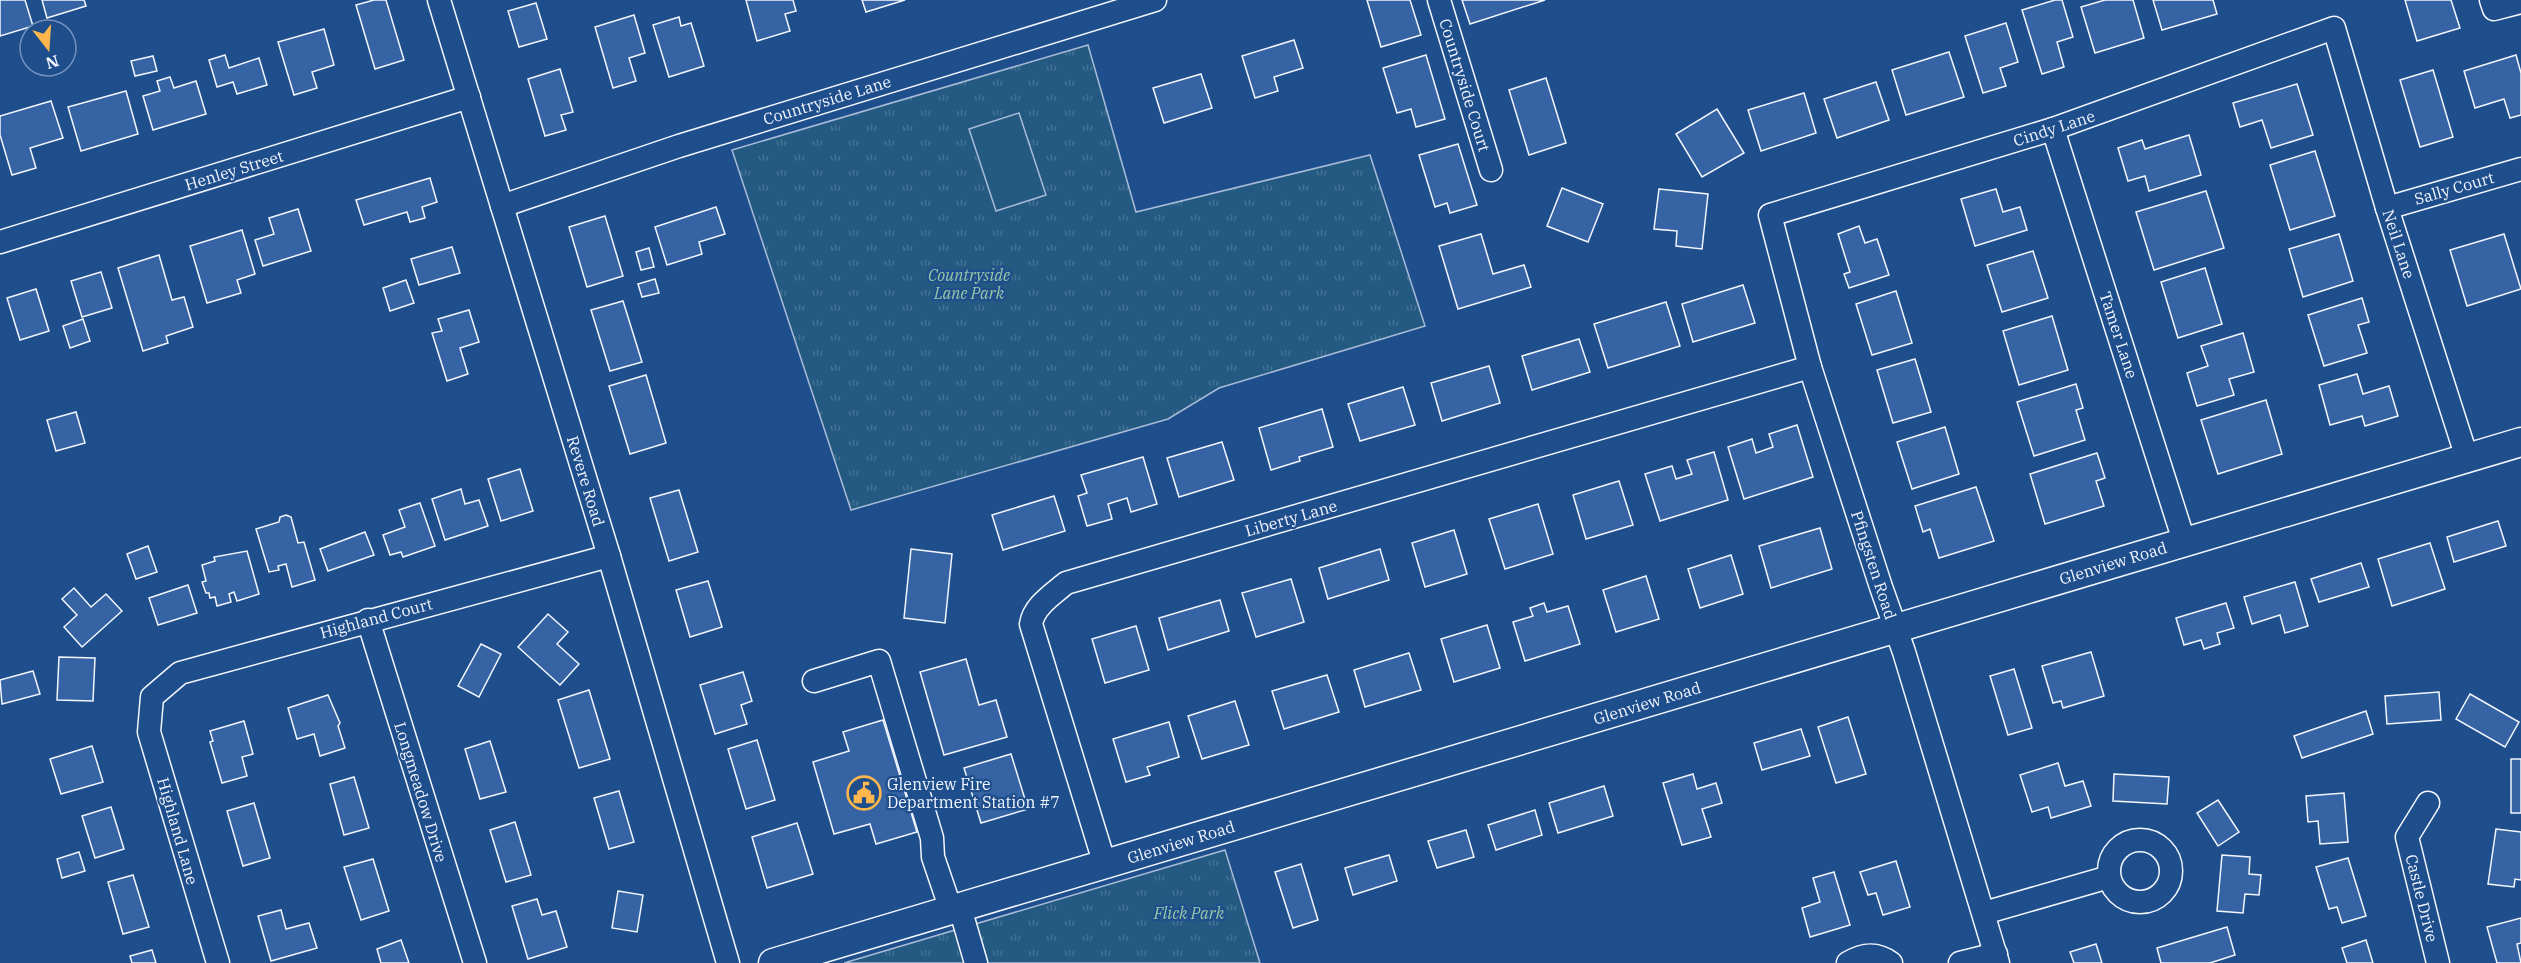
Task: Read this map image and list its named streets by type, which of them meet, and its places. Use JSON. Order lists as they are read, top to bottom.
{
  "streets": {
    "main road": ["Glenview Road"],
    "street": [
      "Countryside Court",
      "Countryside Lane",
      "Cindy Lane",
      "Henley Street",
      "Sally Court",
      "Neil Lane",
      "Tamer Lane",
      "Revere Road",
      "Liberty Lane",
      "Pfingsten Road",
      "Highland Court",
      "Longmeadow Drive",
      "Highland Lane",
      "Castle Drive"
    ]
  },
  "crossings": [
    ["Countryside Lane", "Revere Road"],
    ["Cindy Lane", "Neil Lane"],
    ["Cindy Lane", "Tamer Lane"],
    ["Cindy Lane", "Pfingsten Road"],
    ["Henley Street", "Revere Road"],
    ["Sally Court", "Neil Lane"],
    ["Neil Lane", "Glenview Road"],
    ["Tamer Lane", "Glenview Road"],
    ["Revere Road", "Highland Court"],
    ["Liberty Lane", "Glenview Road"],
    ["Liberty Lane", "Pfingsten Road"],
    ["Glenview Road", "Pfingsten Road"],
    ["Highland Court", "Longmeadow Drive"],
    ["Highland Court", "Highland Lane"]
  ],
  "parks": ["Countryside Lane Park", "Flick Park"],
  "places": {
    "public building": ["Glenview Fire Department Station #7"]
  },
  "north": "bottom"
}
